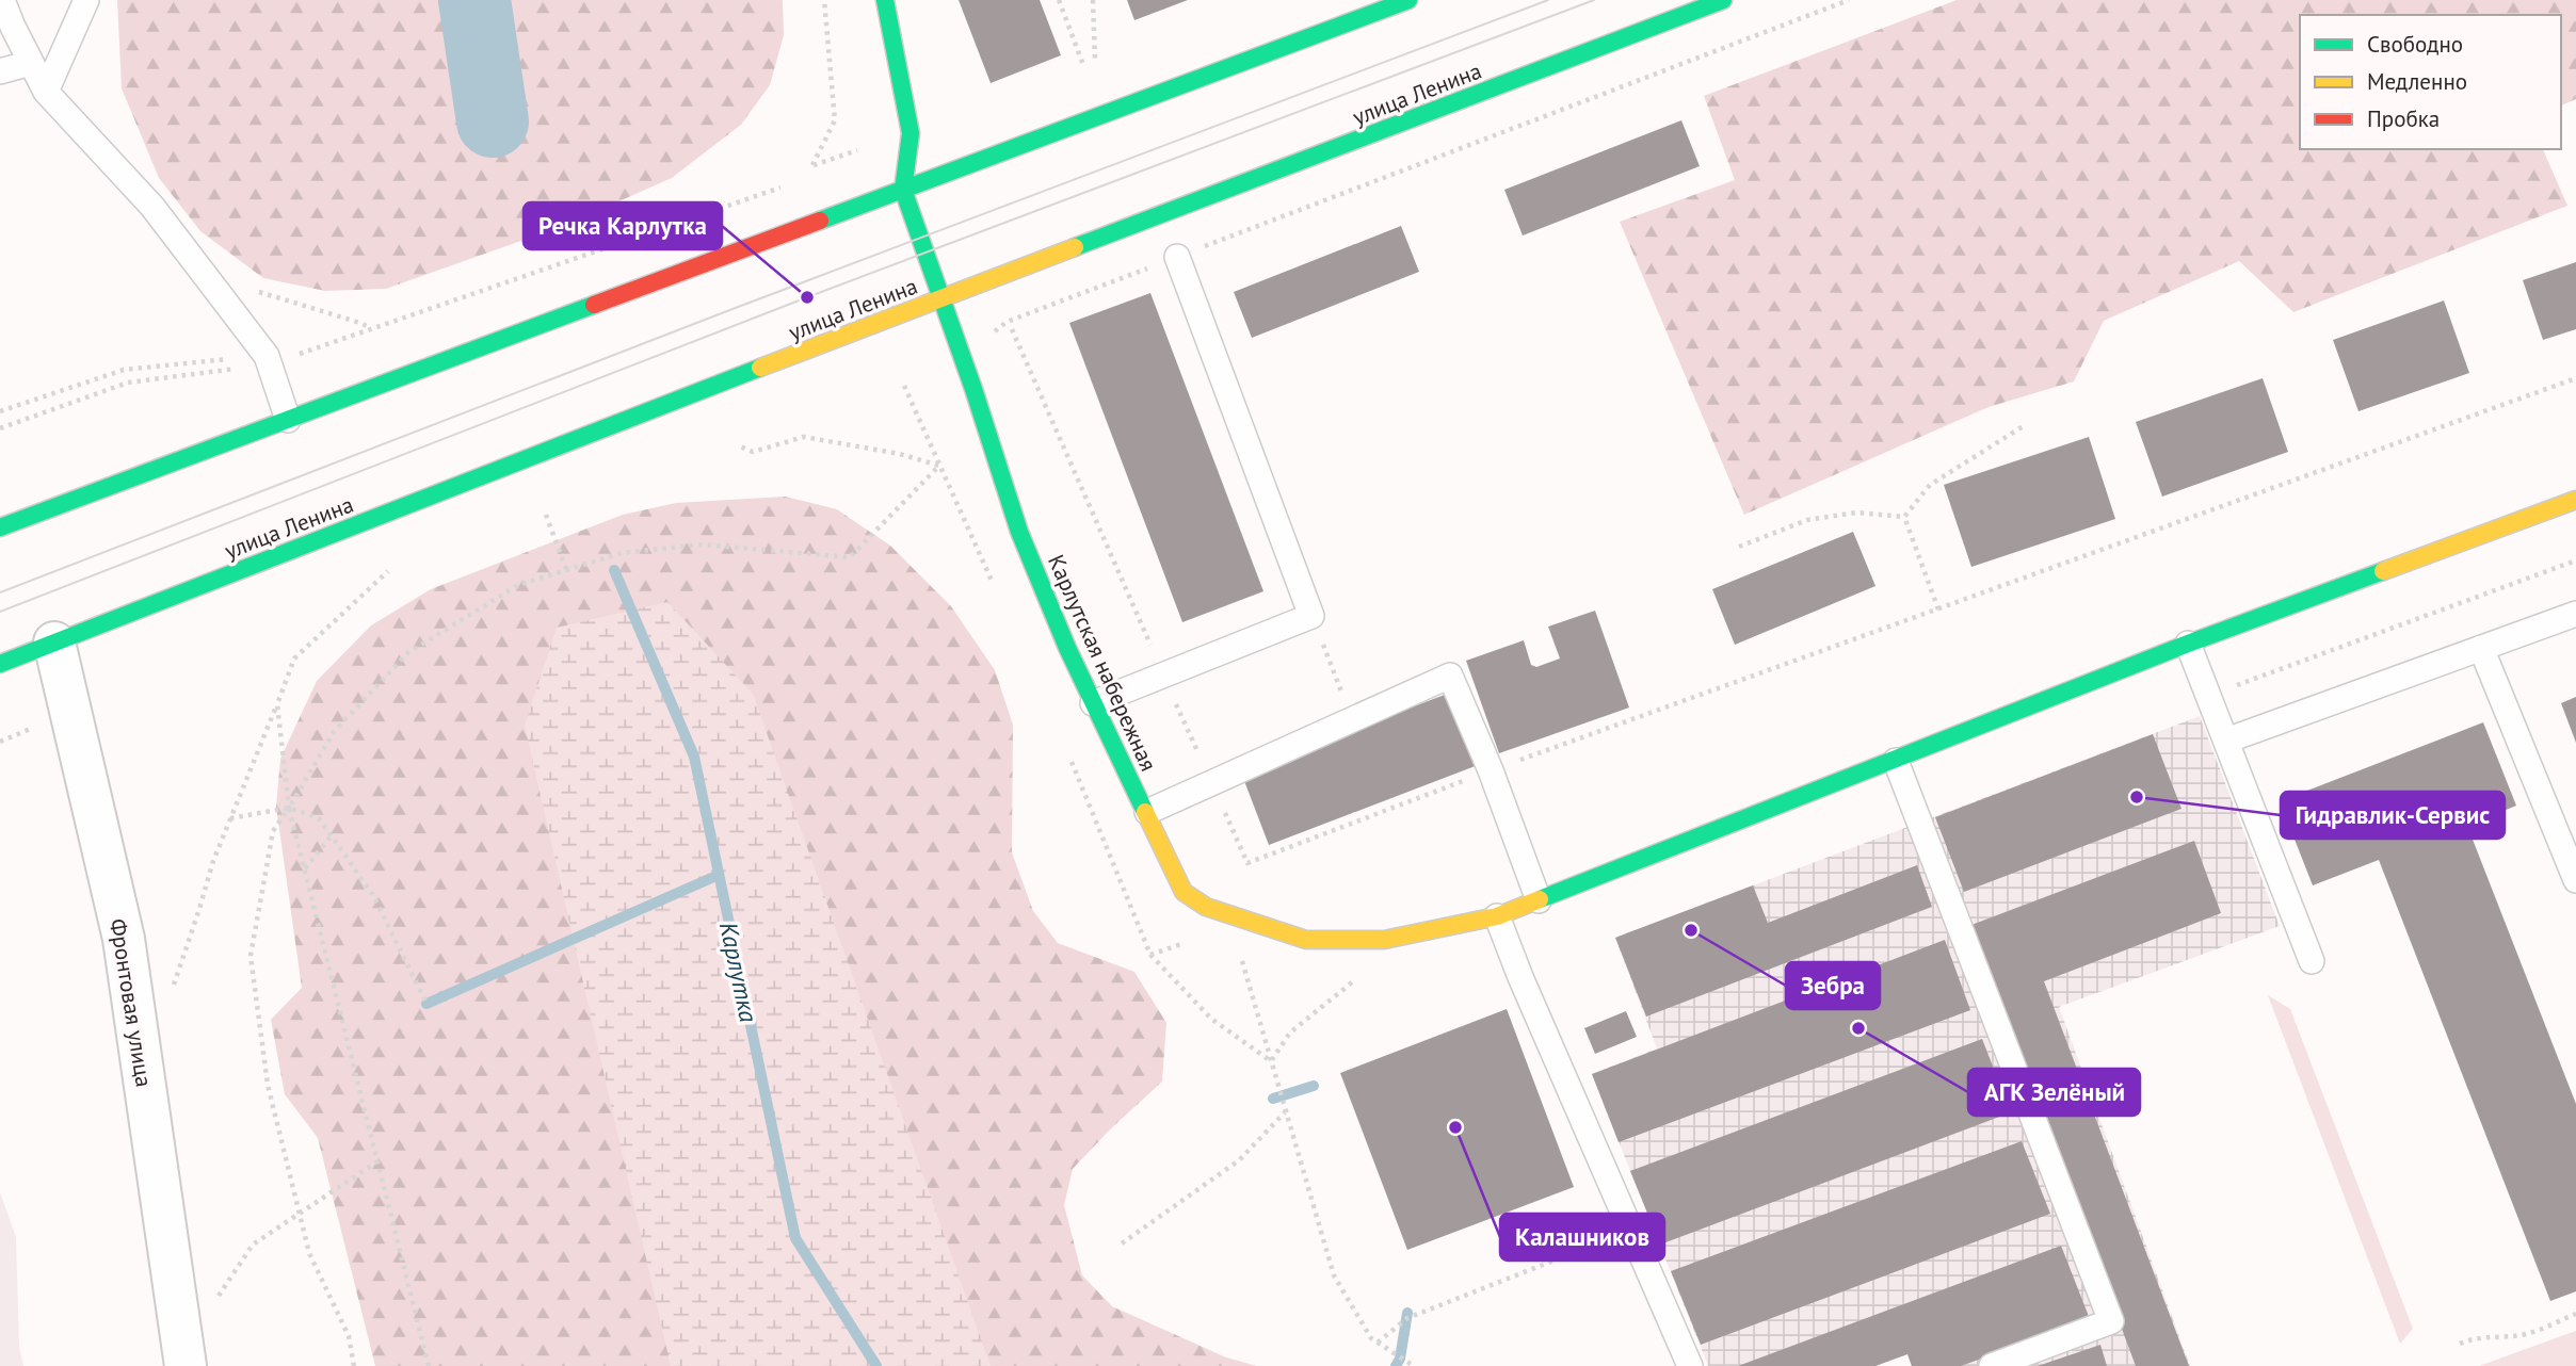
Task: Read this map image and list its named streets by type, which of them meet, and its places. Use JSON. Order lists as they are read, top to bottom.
{
  "streets": {
    "main road": ["улица Ленина", "Карлутская набережная"],
    "street": ["Фронтовая улица"]
  },
  "crossings": [
    ["улица Ленина", "Карлутская набережная"],
    ["улица Ленина", "Фронтовая улица"]
  ],
  "water": ["Карлутка"],
  "places": [
    "Речка Карлутка",
    "Гидравлик-Сервис",
    "Зебра",
    "АГК Зелёный",
    "Калашников"
  ],
  "legend": ["Свободно", "Медленно", "Пробка"]
}
